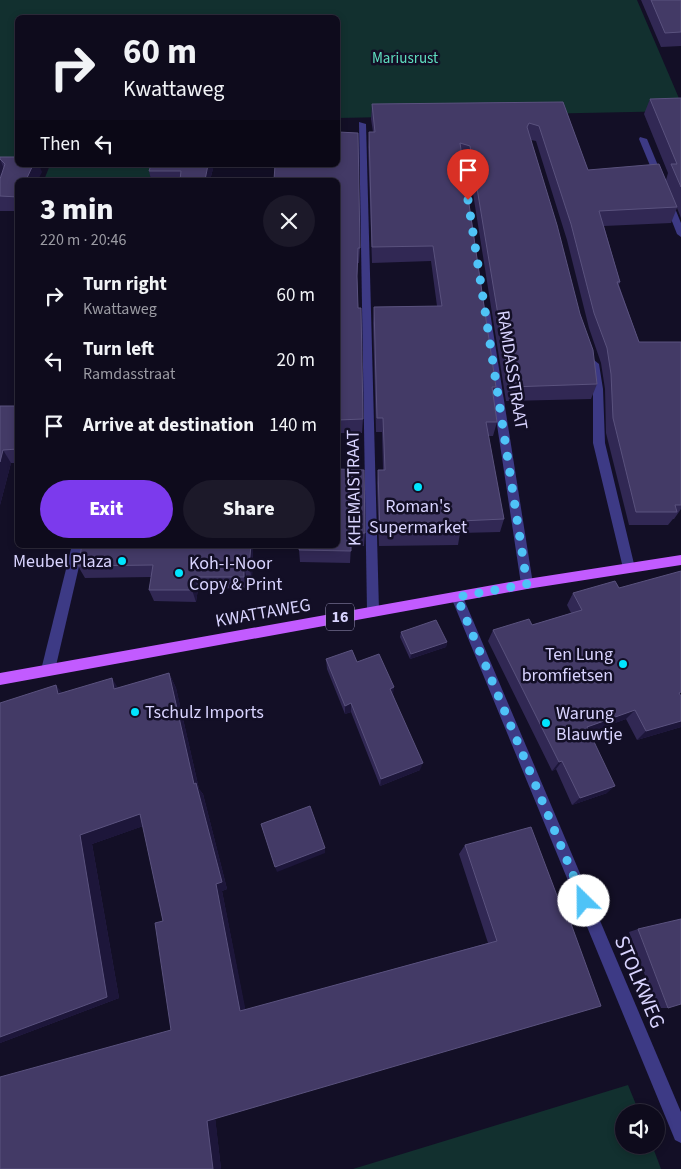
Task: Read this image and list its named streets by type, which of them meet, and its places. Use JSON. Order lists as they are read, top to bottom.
{
  "streets": {
    "main road": ["KWATTAWEG", "16"],
    "street": ["RAMDASSTRAAT", "KHEMAISTRAAT", "STOLKWEG"]
  },
  "crossings": [
    ["RAMDASSTRAAT", "KWATTAWEG"],
    ["KHEMAISTRAAT", "KWATTAWEG"],
    ["KWATTAWEG", "STOLKWEG"]
  ],
  "parks": ["Mariusrust"],
  "places": [
    "Roman's Supermarket",
    "Meubel Plaza",
    "Koh-I-Noor Copy & Print",
    "Ten Lung bromfietsen",
    "Tschulz Imports",
    "Warung Blauwtje"
  ],
  "page": {
    "turn": ["60 m", "Kwattaweg"],
    "then": "Then",
    "heading": ["3 min", "220 m · 20:46"],
    "list": [
      {
        "name": "Turn right",
        "note": "Kwattaweg",
        "value": "60 m"
      },
      {
        "name": "Turn left",
        "note": "Ramdasstraat",
        "value": "20 m"
      },
      {
        "name": "Arrive at destination",
        "value": "140 m"
      }
    ],
    "buttons": ["Exit", "Share"]
  }
}
